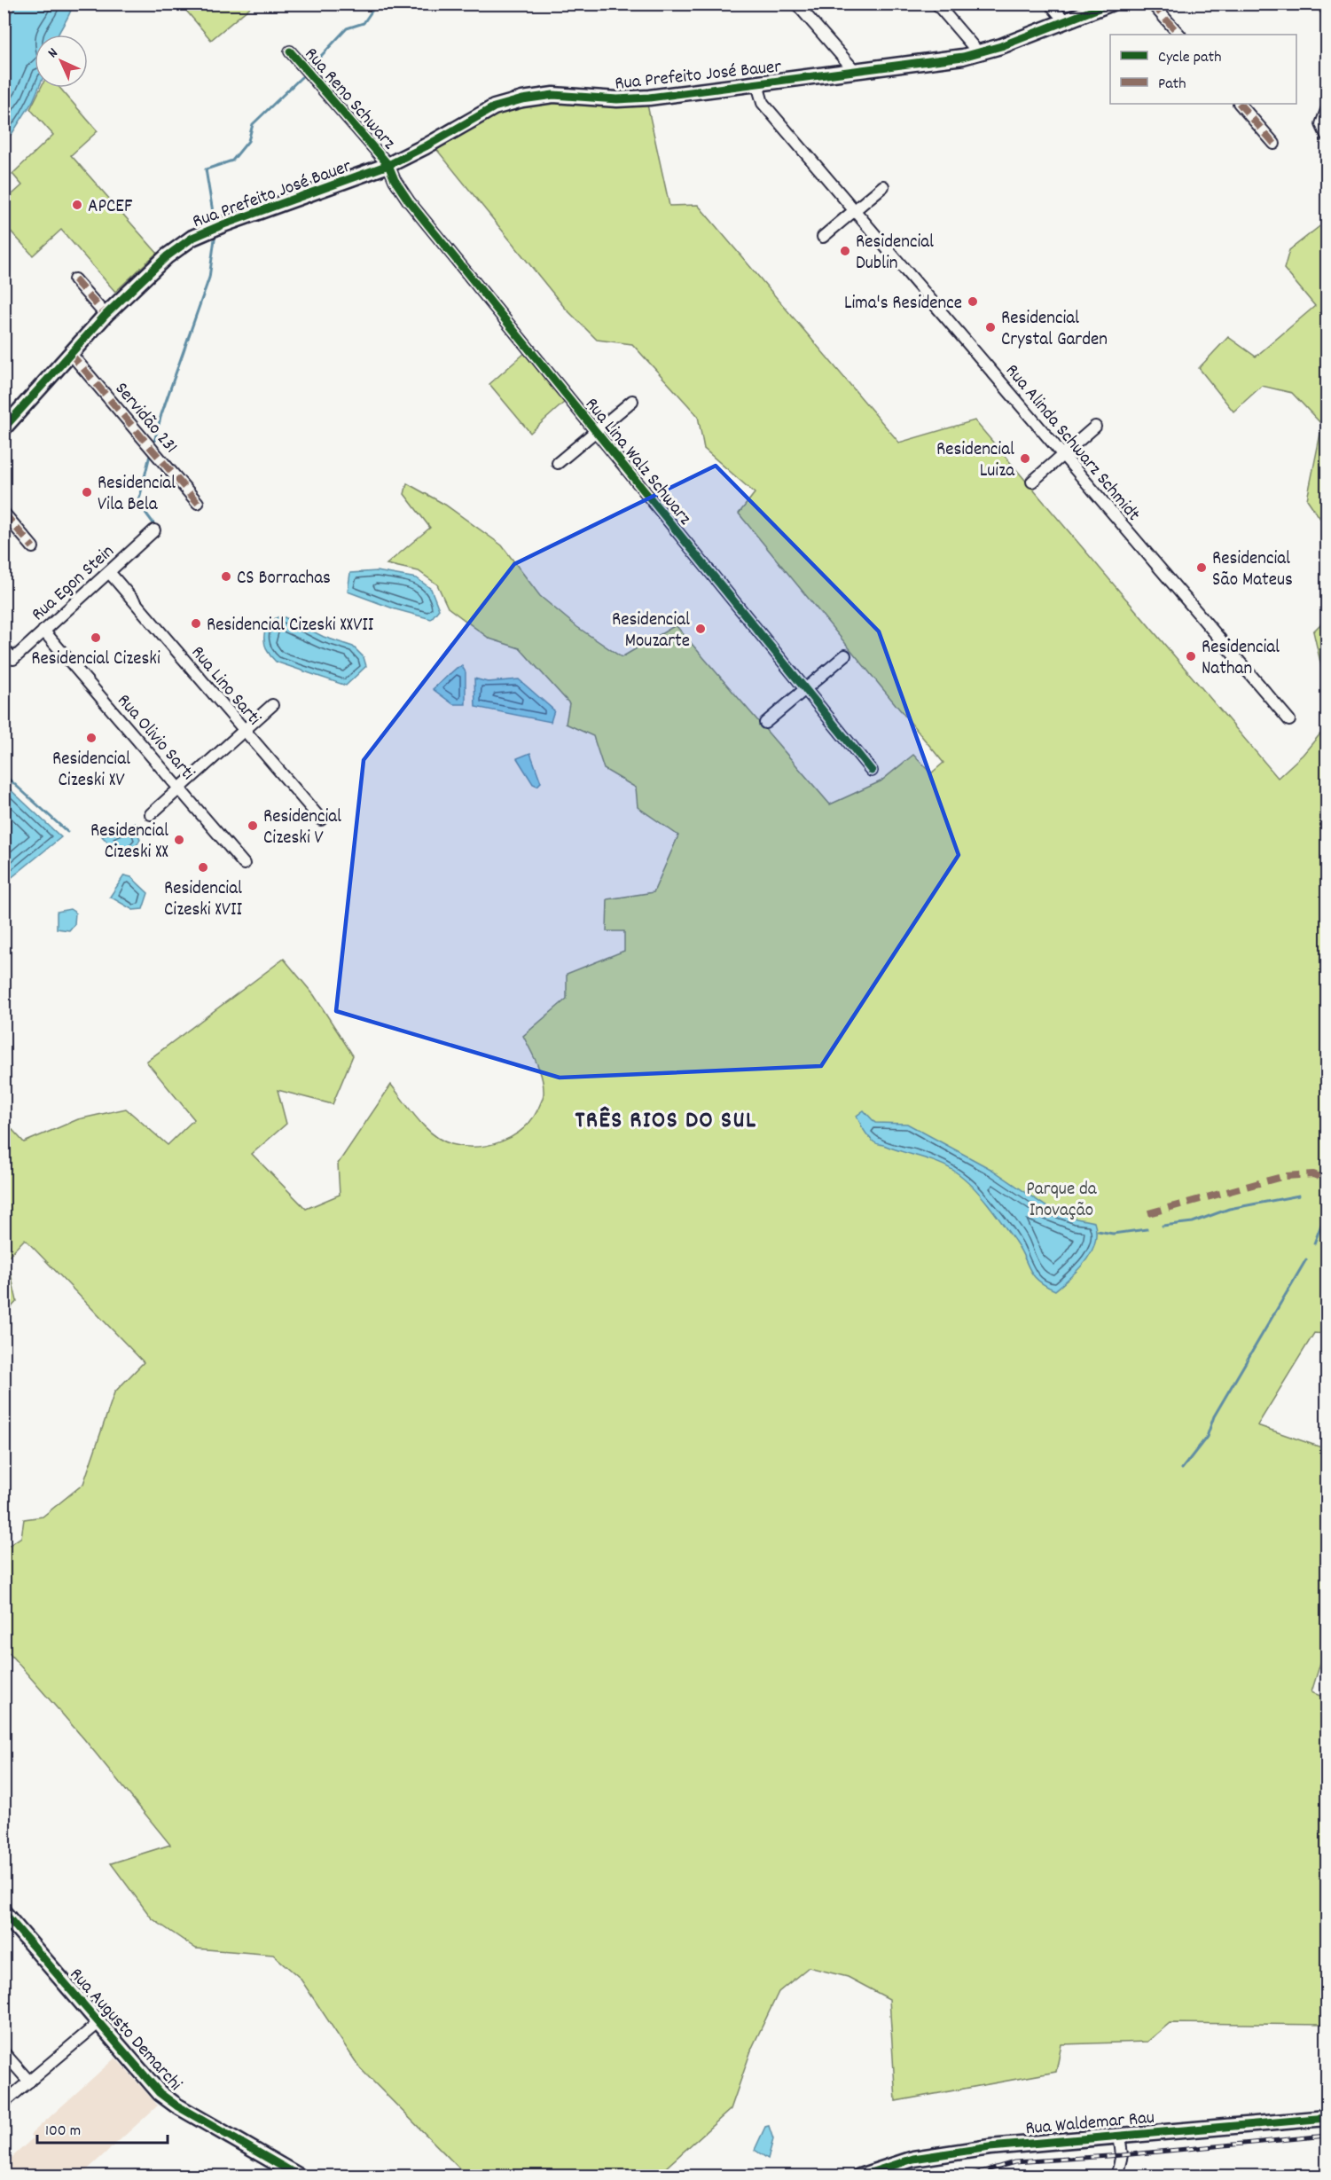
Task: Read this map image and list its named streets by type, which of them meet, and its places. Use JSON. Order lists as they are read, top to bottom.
{
  "streets": {
    "street": [
      "Rua Prefeito José Bauer",
      "Rua Reno Schwarz",
      "Servidão 231",
      "Rua Alinda Schwarz Schmidt",
      "Rua Lina Walz Schwarz",
      "Rua Egon Stein",
      "Rua Lino Sarti",
      "Rua Olivio Sarti",
      "Rua Augusto Demarchi",
      "Rua Waldemar Rau"
    ]
  },
  "crossings": [
    ["Rua Prefeito José Bauer", "Rua Reno Schwarz"],
    ["Rua Prefeito José Bauer", "Servidão 231"],
    ["Rua Prefeito José Bauer", "Rua Alinda Schwarz Schmidt"],
    ["Rua Prefeito José Bauer", "Rua Lina Walz Schwarz"],
    ["Rua Reno Schwarz", "Rua Lina Walz Schwarz"],
    ["Rua Egon Stein", "Rua Lino Sarti"],
    ["Rua Egon Stein", "Rua Olivio Sarti"]
  ],
  "districts": ["TRÊS RIOS DO SUL"],
  "parks": ["Parque da Inovação"],
  "places": [
    "APCEF",
    "Residencial Dublin",
    "Lima's Residence",
    "Residencial Crystal Garden",
    "Residencial Luiza",
    "Residencial Vila Bela",
    "Residencial São Mateus",
    "CS Borrachas",
    "Residencial Cizeski XXVII",
    "Residencial Mouzarte",
    "Residencial Cizeski",
    "Residencial Nathan",
    "Residencial Cizeski XV",
    "Residencial Cizeski V",
    "Residencial Cizeski XX",
    "Residencial Cizeski XVII"
  ],
  "legend": ["Cycle path", "Path"],
  "scale_bar": "100 m",
  "north": "top left"
}
